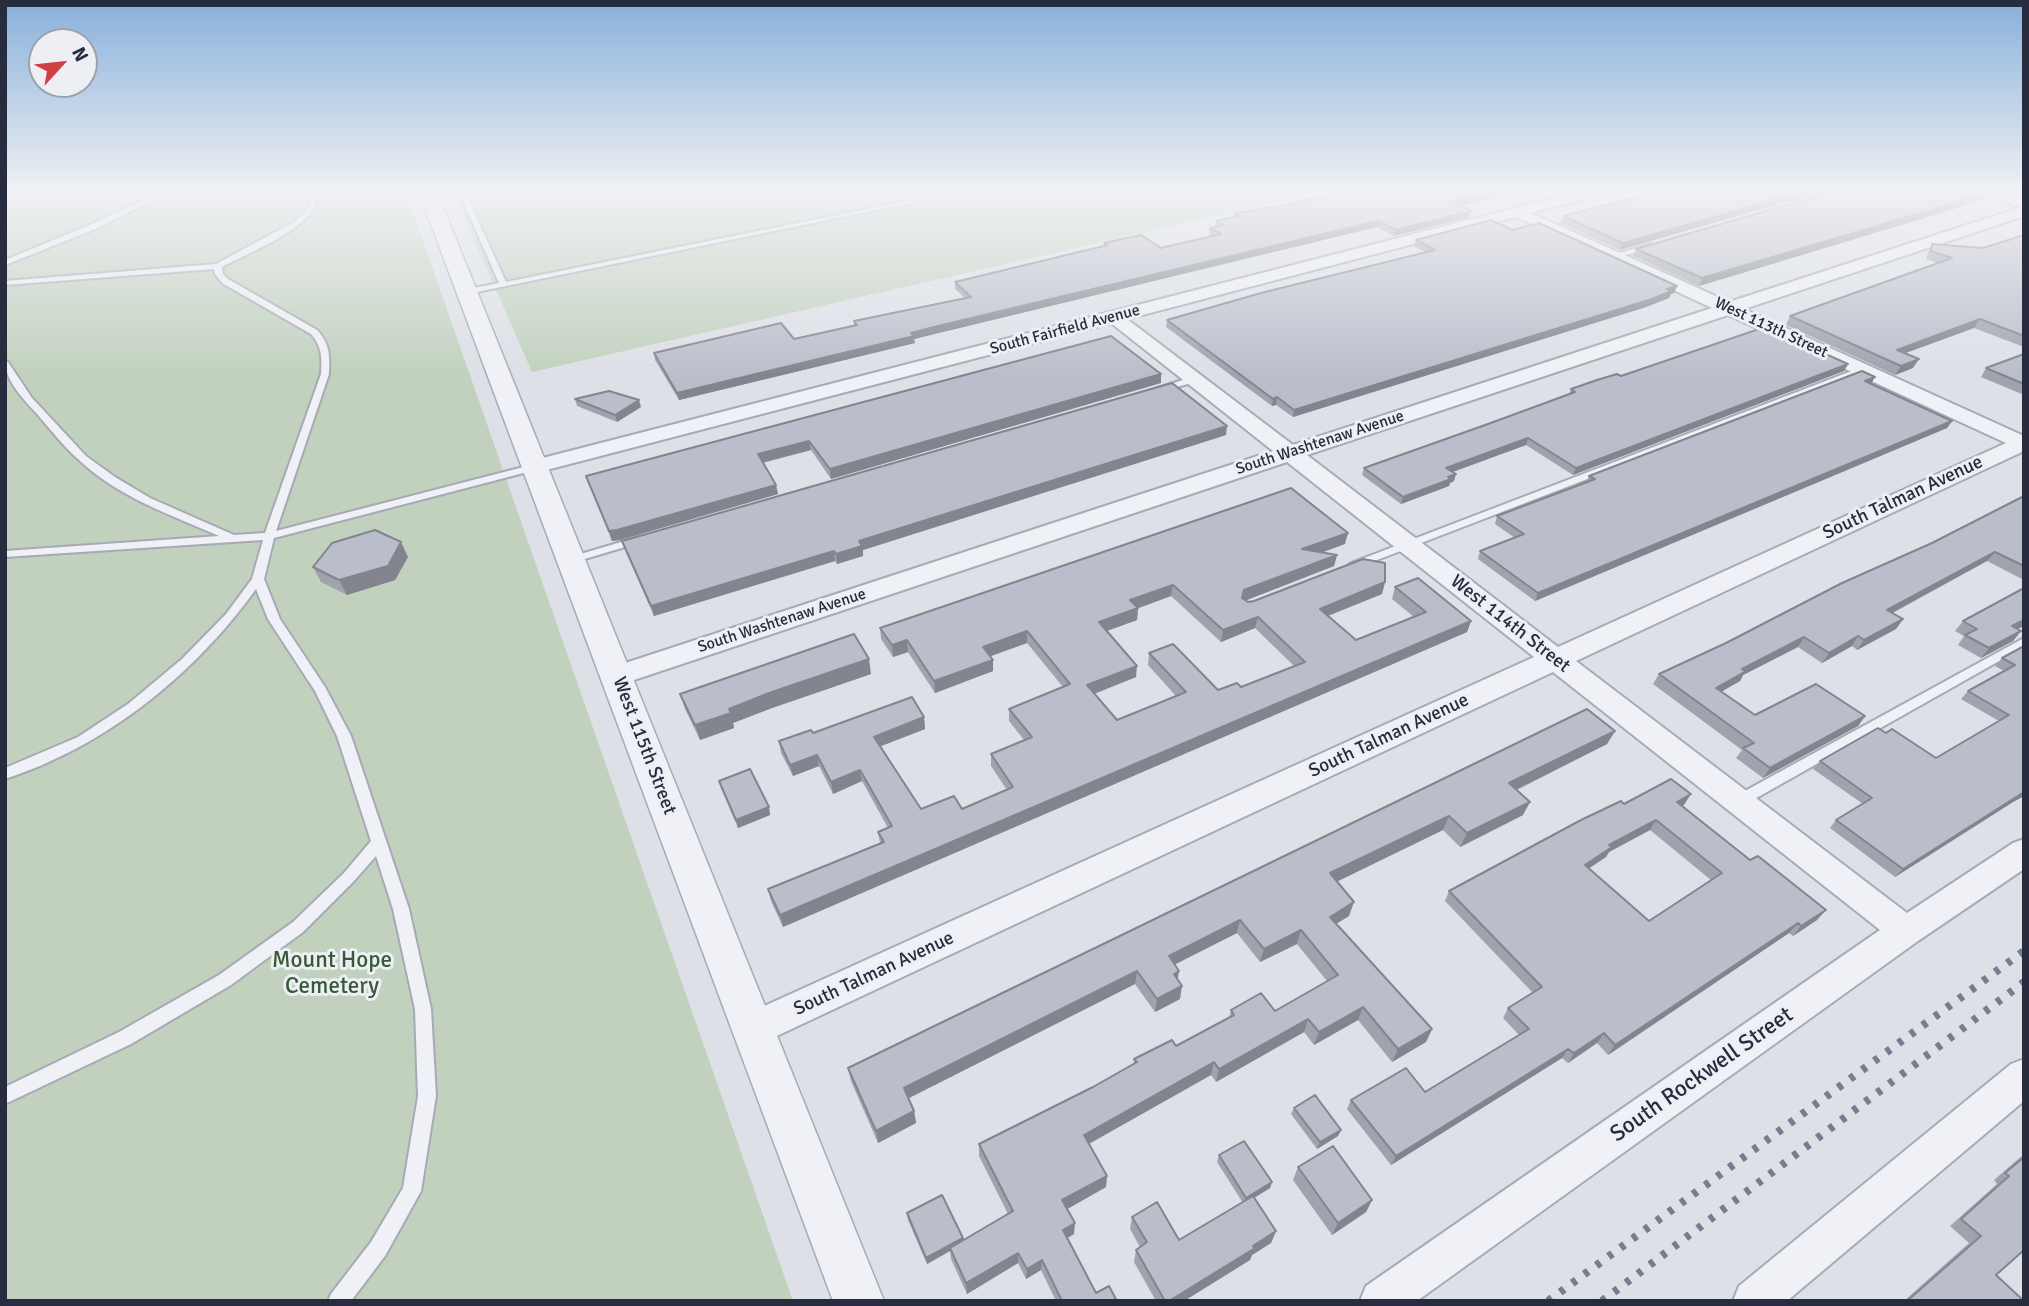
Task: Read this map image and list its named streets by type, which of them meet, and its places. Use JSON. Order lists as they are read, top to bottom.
{
  "streets": {
    "street": [
      "West 113th Street",
      "South Fairfield Avenue",
      "South Washtenaw Avenue",
      "South Talman Avenue",
      "West 114th Street",
      "West 115th Street",
      "South Rockwell Street"
    ]
  },
  "crossings": [
    ["West 113th Street", "South Washtenaw Avenue"],
    ["West 113th Street", "South Talman Avenue"],
    ["South Fairfield Avenue", "West 114th Street"],
    ["South Fairfield Avenue", "West 115th Street"],
    ["South Washtenaw Avenue", "West 114th Street"],
    ["South Washtenaw Avenue", "West 115th Street"],
    ["South Talman Avenue", "West 114th Street"],
    ["South Talman Avenue", "West 115th Street"],
    ["West 114th Street", "South Rockwell Street"]
  ],
  "parks": ["Mount Hope Cemetery"],
  "north": "top right"
}
